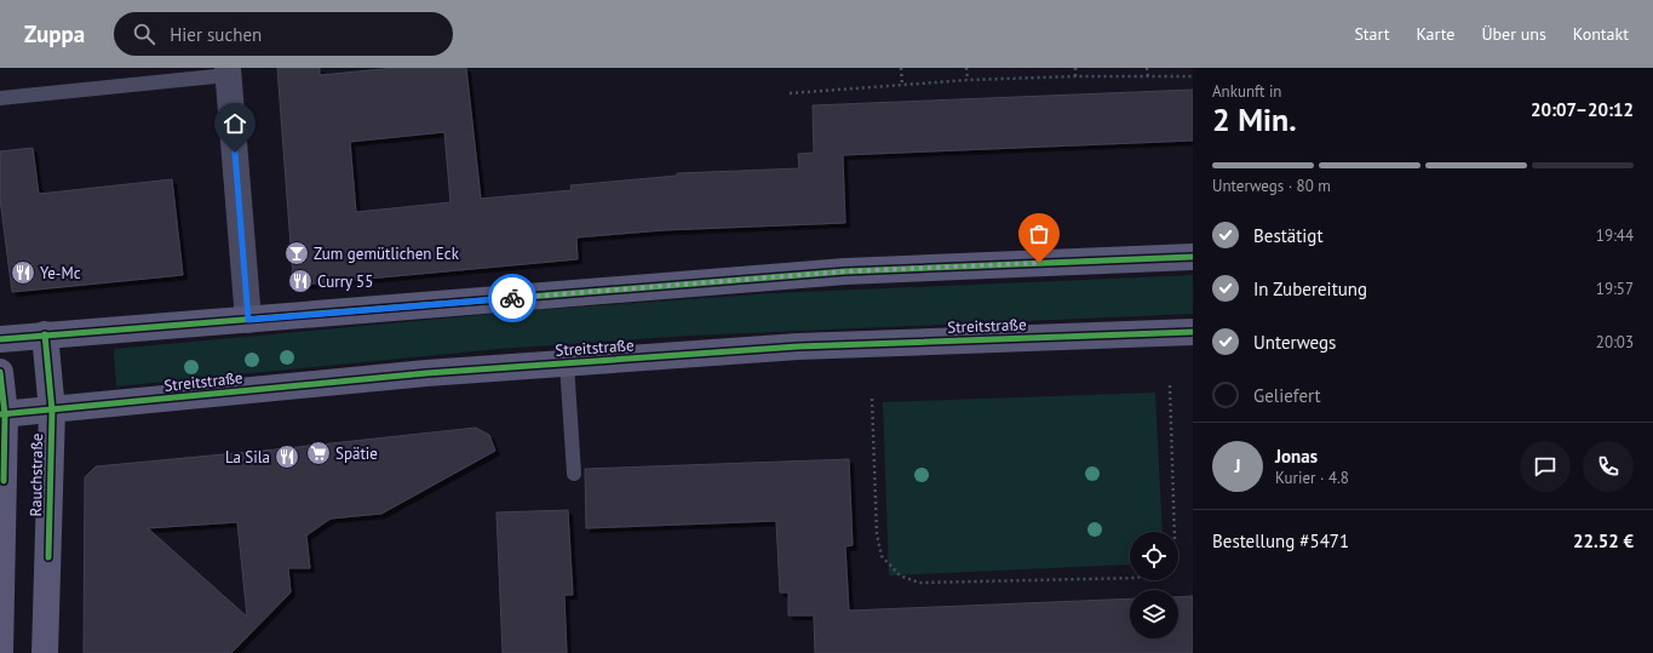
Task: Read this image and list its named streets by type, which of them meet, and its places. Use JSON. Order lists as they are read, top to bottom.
{
  "streets": {
    "main road": ["Streitstraße", "Rauchstraße"]
  },
  "crossings": [
    ["Streitstraße", "Rauchstraße"]
  ],
  "places": {
    "bar": ["Zum gemütlichen Eck"],
    "restaurant": ["Ye-Mc", "Curry 55", "La Sila"],
    "supermarket": ["Spätie"]
  },
  "page": {
    "header": "Zuppa",
    "search": "Hier suchen",
    "nav": [
      "Start",
      "Karte",
      "Über uns",
      "Kontakt"
    ],
    "heading": ["2 Min.", "Ankunft in", "20:07–20:12"],
    "panel": [
      "Jonas",
      "Kurier · 4.8",
      "Bestellung #5471",
      "22.52 €"
    ],
    "bar": "Unterwegs · 80 m",
    "list": [
      ["Bestätigt", "19:44"],
      ["In Zubereitung", "19:57"],
      ["Unterwegs", "20:03"],
      "Geliefert"
    ],
    "round": "J"
  }
}
